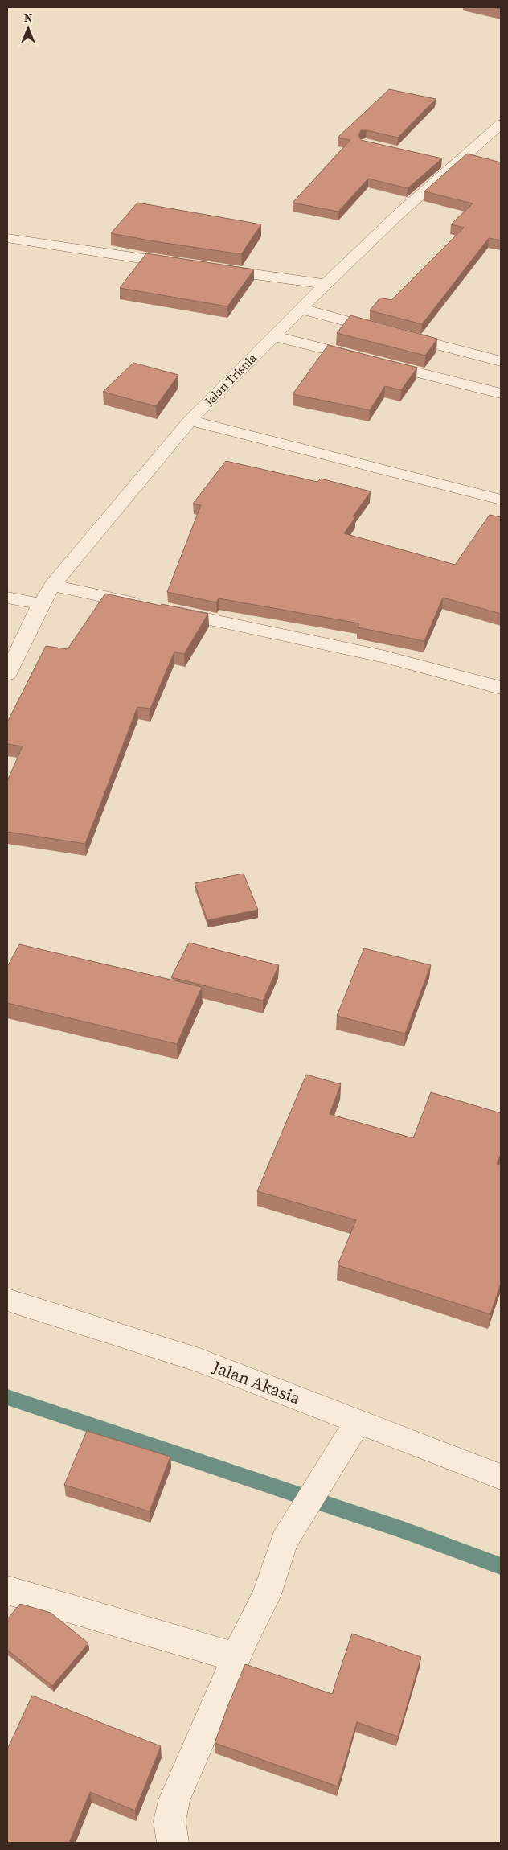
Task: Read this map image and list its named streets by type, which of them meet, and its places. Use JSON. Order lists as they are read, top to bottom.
{
  "streets": {
    "street": ["Jalan Trisula", "Jalan Akasia"]
  },
  "north": "top"
}
